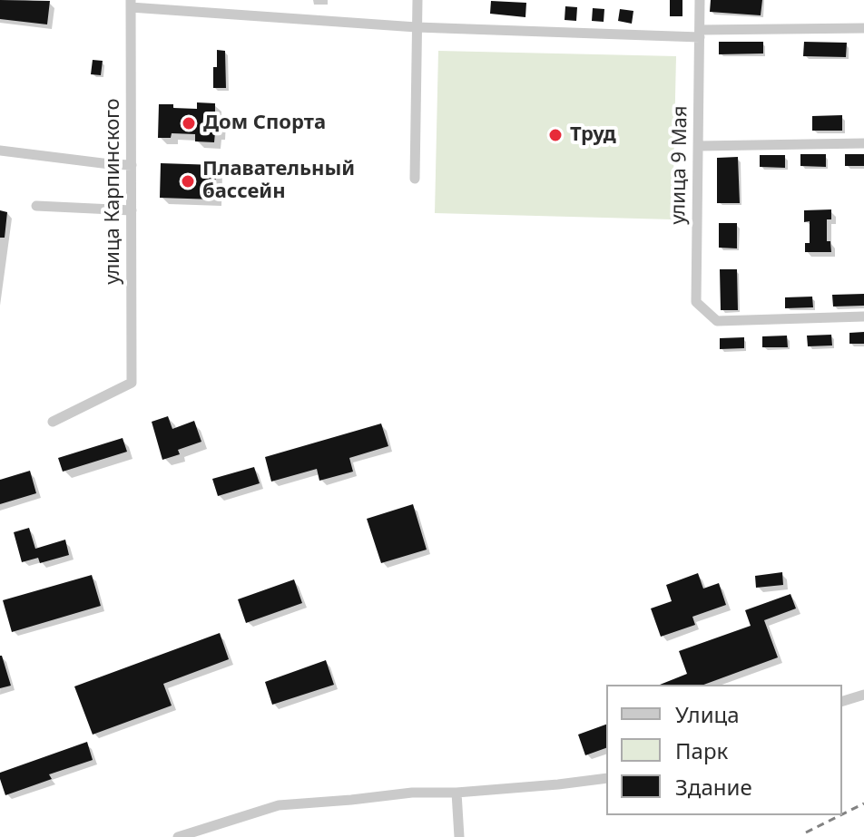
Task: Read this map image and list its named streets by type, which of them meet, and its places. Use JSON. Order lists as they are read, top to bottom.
{
  "streets": {
    "street": ["улица 9 Мая", "улица Карпинского"]
  },
  "places": ["Дом Спорта", "Труд", "Плавательный бассейн"],
  "legend": ["Улица", "Парк", "Здание"]
}
